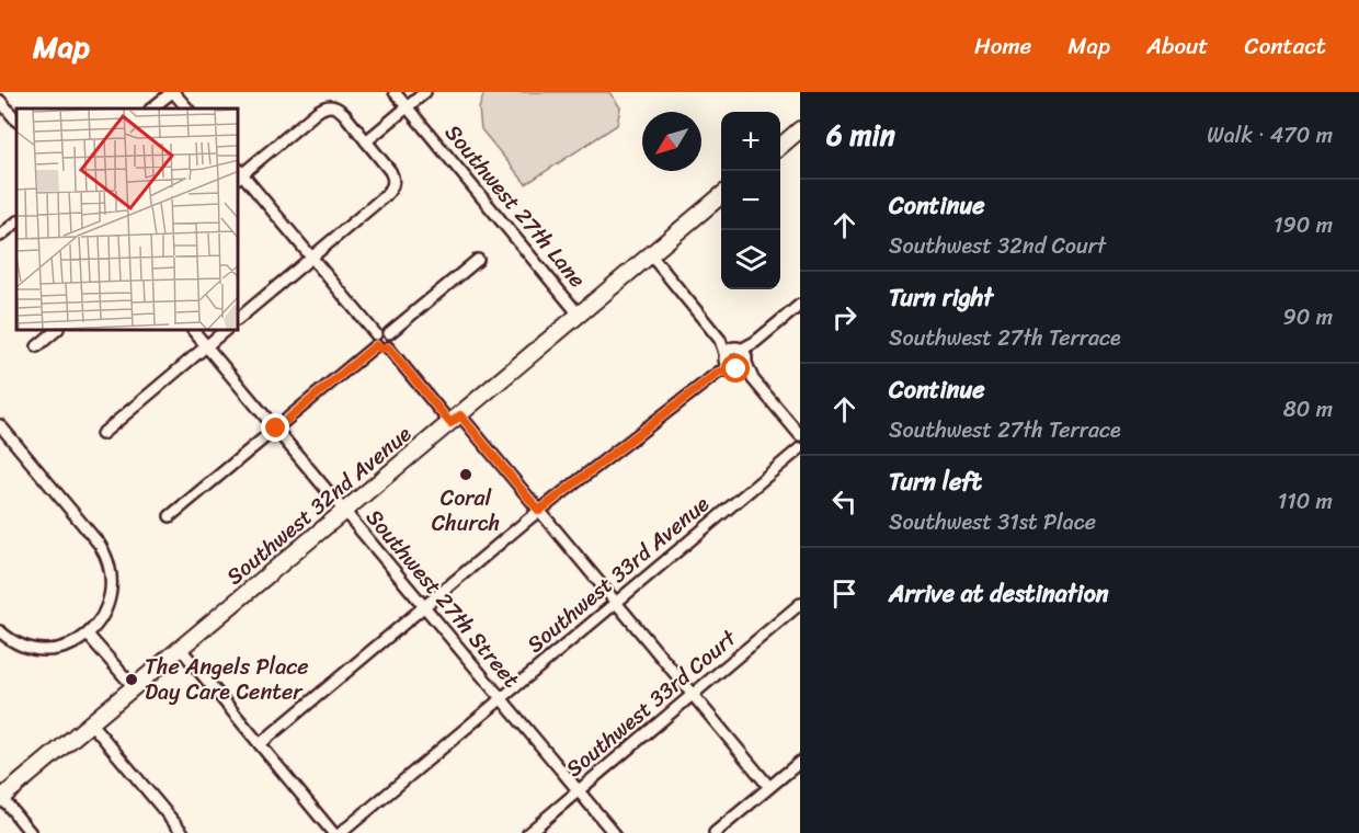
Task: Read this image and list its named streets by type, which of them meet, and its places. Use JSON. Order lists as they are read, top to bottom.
{
  "streets": {
    "street": [
      "Southwest 27th Lane",
      "Southwest 32nd Avenue",
      "Southwest 33rd Avenue",
      "Southwest 27th Street",
      "Southwest 33rd Court"
    ]
  },
  "crossings": [
    ["Southwest 27th Lane", "Southwest 32nd Avenue"],
    ["Southwest 32nd Avenue", "Southwest 27th Street"],
    ["Southwest 33rd Avenue", "Southwest 27th Street"],
    ["Southwest 27th Street", "Southwest 33rd Court"]
  ],
  "places": ["Coral Church", "The Angels Place Day Care Center"],
  "north": "bottom left",
  "page": {
    "header": "Map",
    "nav": [
      "Home",
      "Map",
      "About",
      "Contact"
    ],
    "heading": ["6 min", "Walk · 470 m"],
    "map_buttons": ["+", "−"],
    "list": [
      ["Continue", "Southwest 32nd Court", "190 m"],
      ["Turn right", "Southwest 27th Terrace", "90 m"],
      ["Continue", "Southwest 27th Terrace", "80 m"],
      ["Turn left", "Southwest 31st Place", "110 m"],
      "Arrive at destination"
    ]
  }
}
